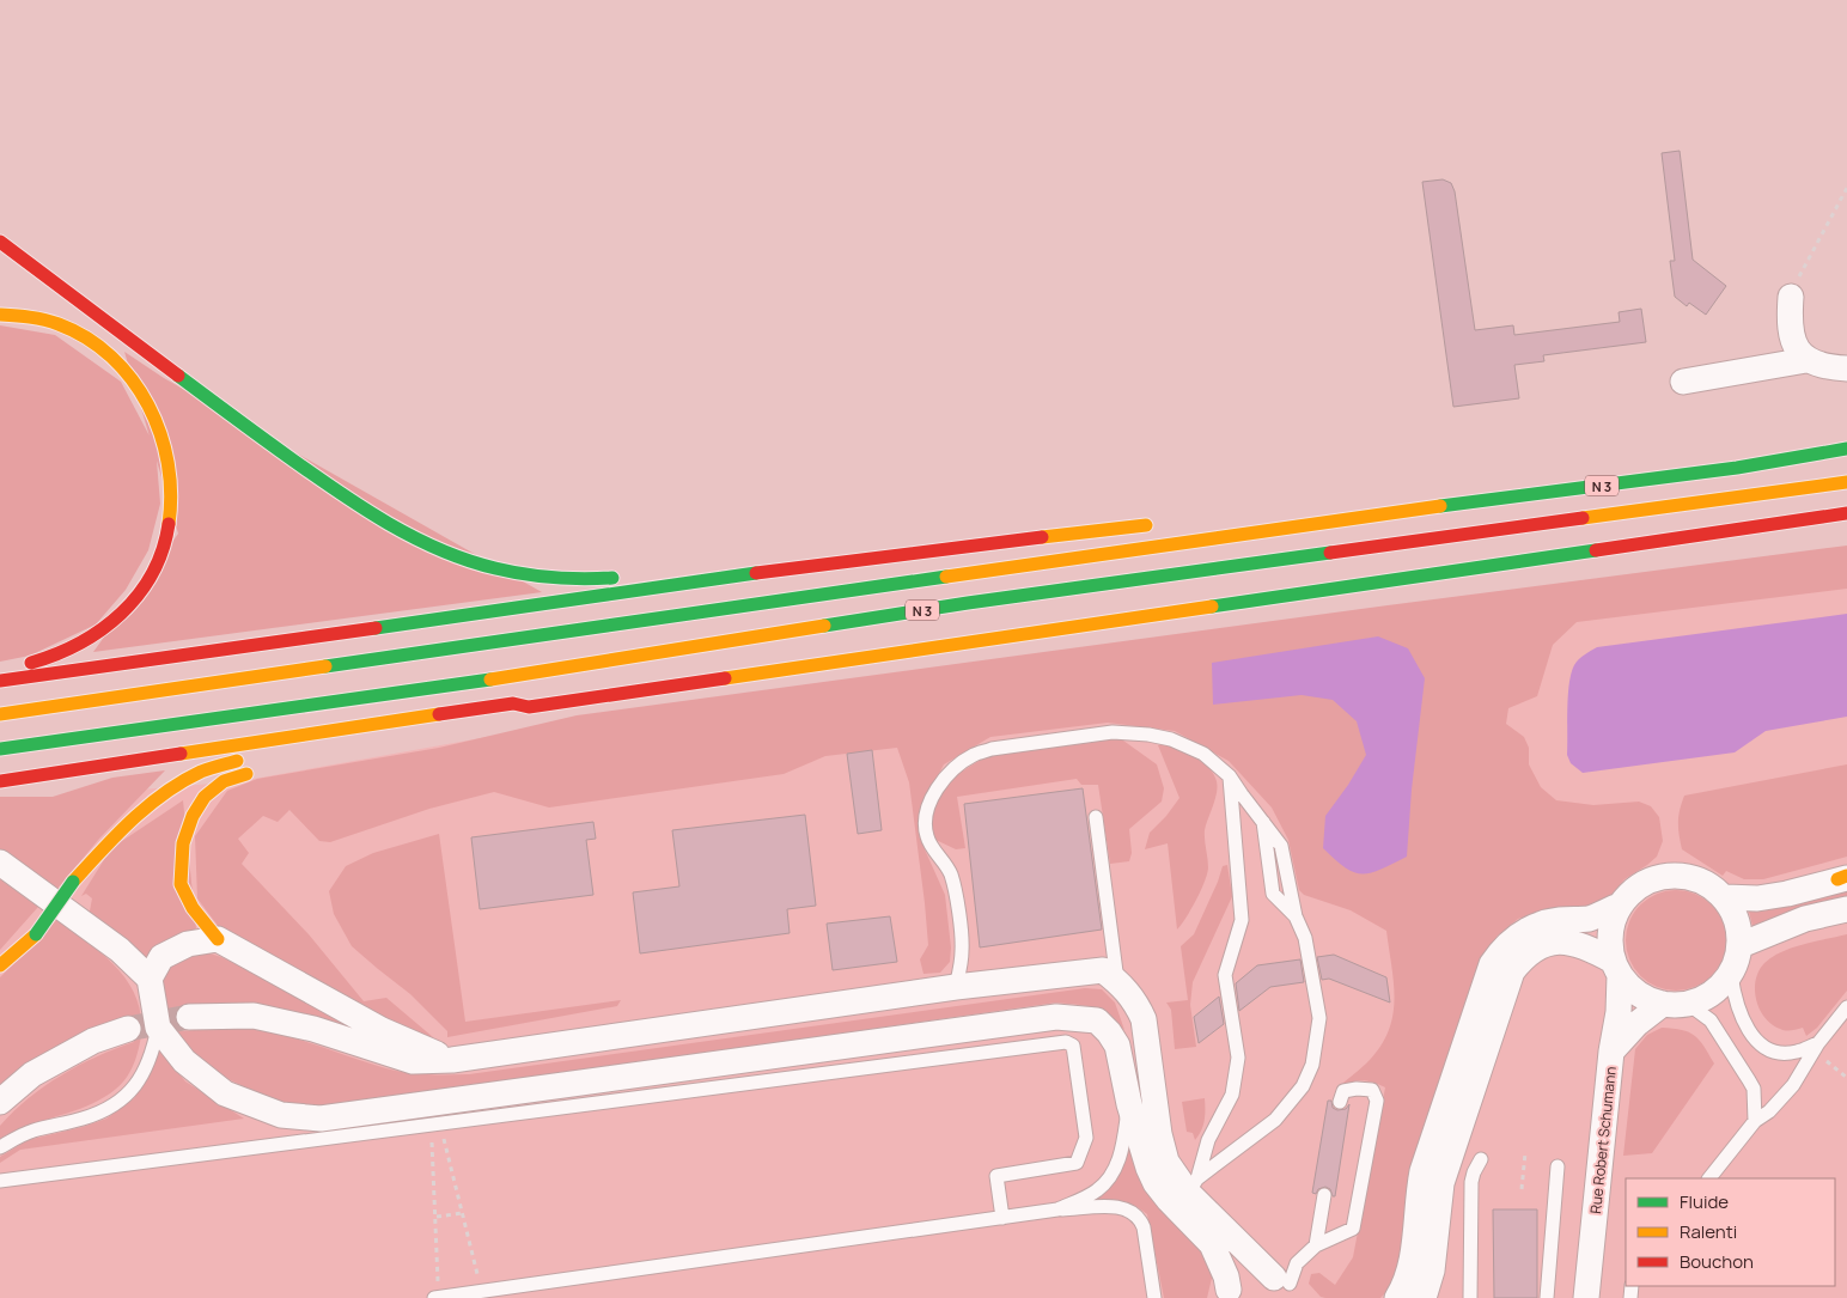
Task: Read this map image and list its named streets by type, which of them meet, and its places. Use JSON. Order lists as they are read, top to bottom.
{
  "streets": {
    "highway": ["N 3"],
    "street": ["Rue Robert Schumann"]
  },
  "legend": ["Fluide", "Ralenti", "Bouchon"]
}
